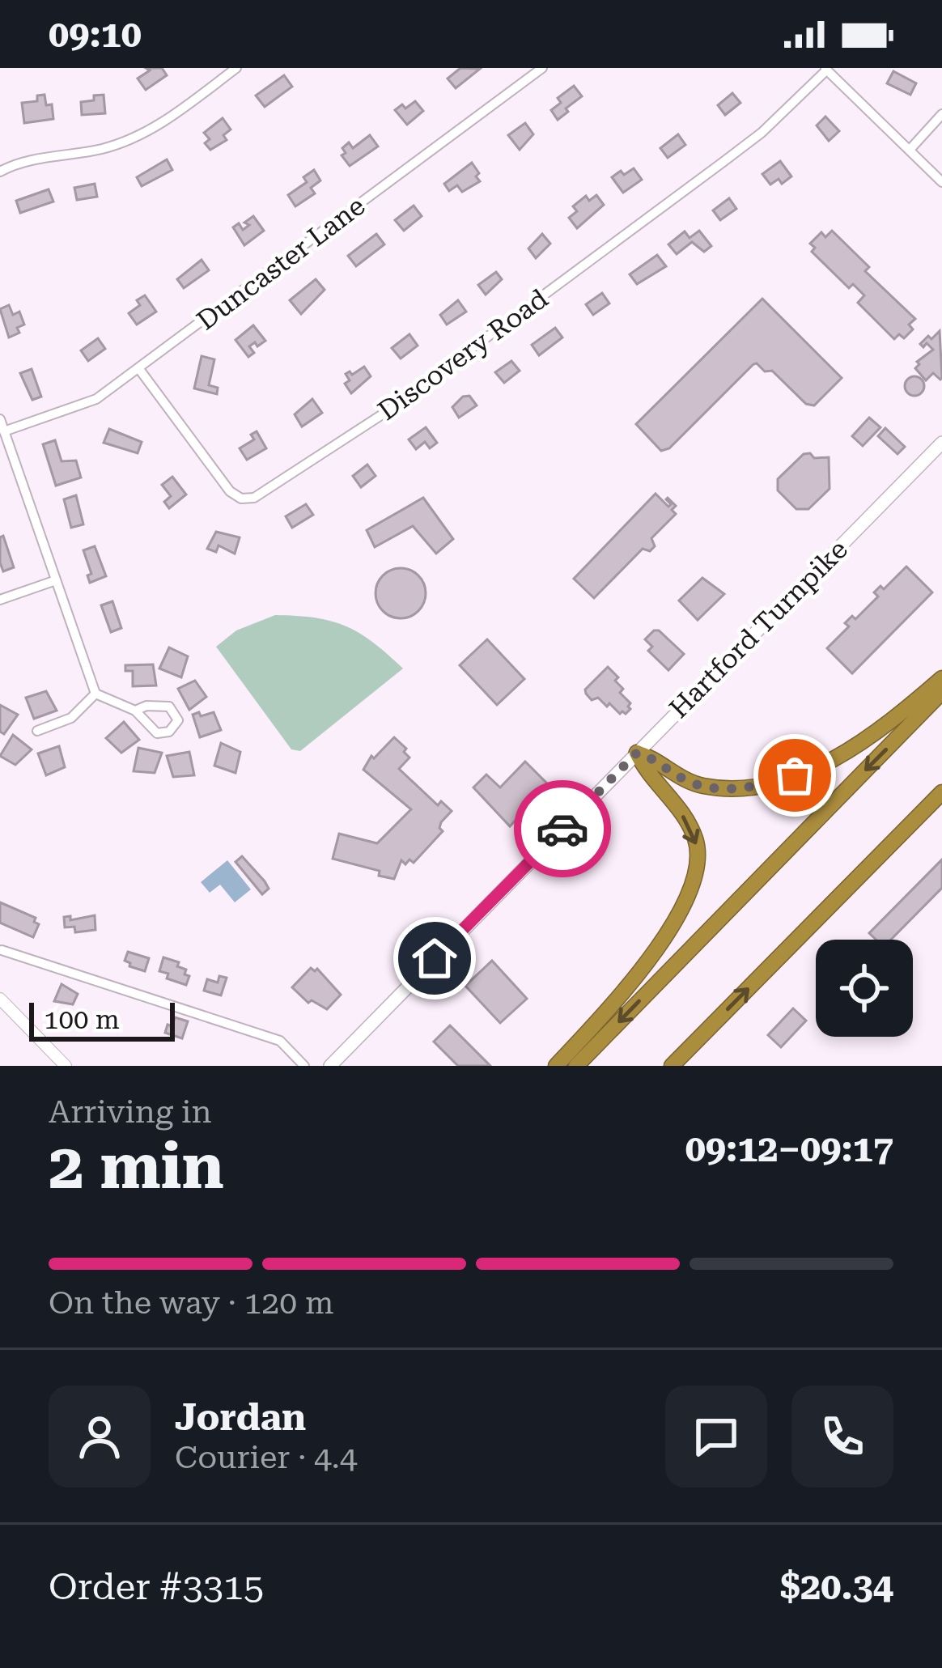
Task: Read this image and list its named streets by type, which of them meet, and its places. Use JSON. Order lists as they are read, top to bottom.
{
  "streets": {
    "main road": ["Hartford Turnpike"],
    "street": ["Duncaster Lane", "Discovery Road"]
  },
  "crossings": [
    ["Duncaster Lane", "Discovery Road"]
  ],
  "scale_bar": "100 m",
  "page": {
    "status": "09:10",
    "scale": "100 m",
    "heading": ["2 min", "Arriving in", "09:12–09:17"],
    "panel": [
      "Jordan",
      "Courier · 4.4",
      "Order #3315",
      "$20.34"
    ],
    "bar": "On the way · 120 m"
  }
}
